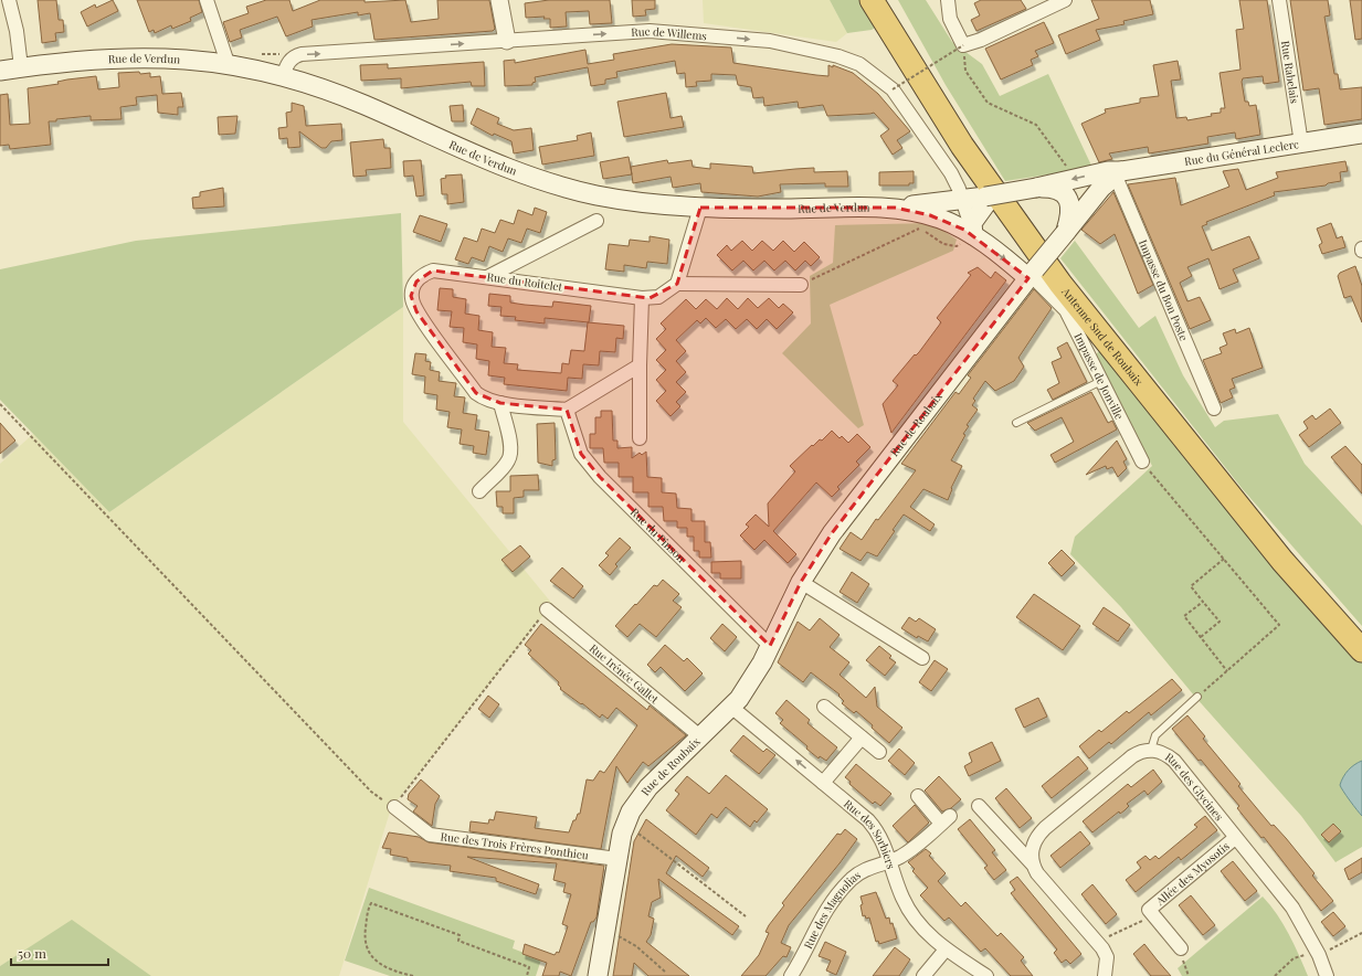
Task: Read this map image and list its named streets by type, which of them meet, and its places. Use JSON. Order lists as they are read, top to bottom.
{
  "streets": {
    "highway": ["Antenne Sud de Roubaix"],
    "main road": ["Rue de Verdun", "Rue du Général Leclerc", "Rue de Roubaix"],
    "street": [
      "Rue de Willems",
      "Rue Rabelais",
      "Rue du Roitelet",
      "Impasse du Bon Poste",
      "Impasse de Jonville",
      "Rue du Pinson",
      "Rue Irénée Gallet",
      "Rue des Glycines",
      "Rue des Sorbiers",
      "Rue des Trois Frères Ponthieu",
      "Allée des Myosotis",
      "Rue des Magnolias"
    ]
  },
  "crossings": [
    ["Rue de Willems", "Rue de Verdun"],
    ["Rue de Willems", "Rue du Général Leclerc"],
    ["Rue de Willems", "Impasse de Jonville"],
    ["Rue de Willems", "Rue de Roubaix"],
    ["Rue de Verdun", "Rue du Général Leclerc"],
    ["Rue de Verdun", "Impasse de Jonville"],
    ["Rue de Verdun", "Rue de Roubaix"],
    ["Rue Rabelais", "Rue du Général Leclerc"],
    ["Rue du Général Leclerc", "Impasse du Bon Poste"],
    ["Rue du Général Leclerc", "Impasse de Jonville"],
    ["Rue du Général Leclerc", "Rue de Roubaix"],
    ["Impasse de Jonville", "Rue de Roubaix"],
    ["Rue de Roubaix", "Rue du Pinson"],
    ["Rue de Roubaix", "Rue Irénée Gallet"],
    ["Rue de Roubaix", "Rue des Sorbiers"],
    ["Rue de Roubaix", "Rue des Trois Frères Ponthieu"],
    ["Rue des Glycines", "Allée des Myosotis"],
    ["Rue des Sorbiers", "Rue des Magnolias"]
  ],
  "one_way": ["Rue de Willems"],
  "scale_bar": "50 m"
}
